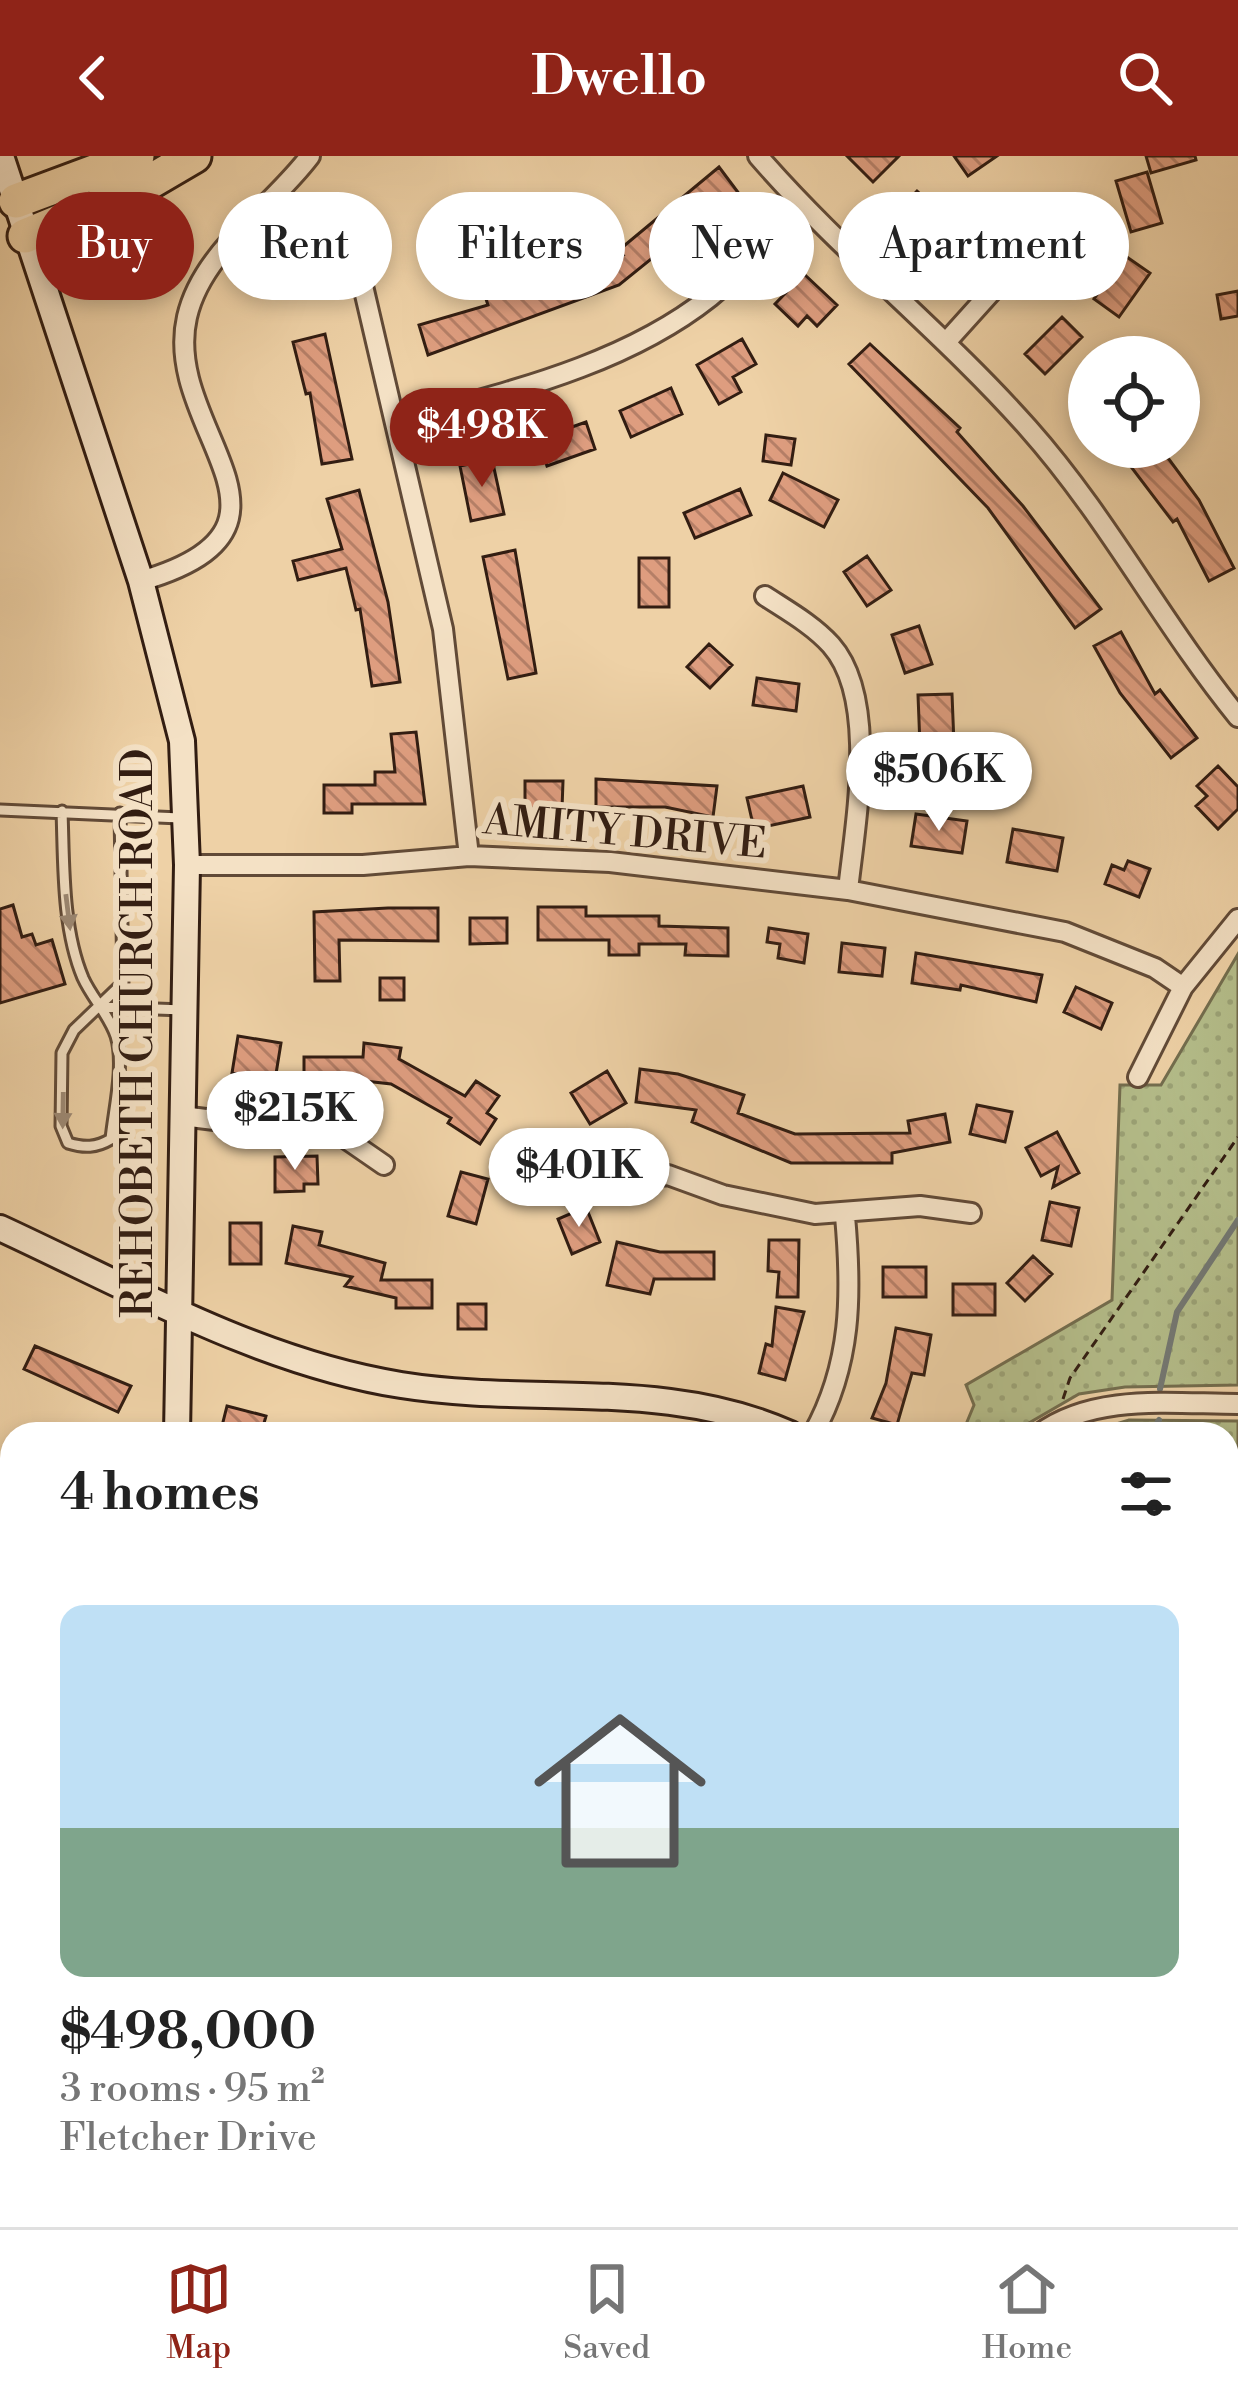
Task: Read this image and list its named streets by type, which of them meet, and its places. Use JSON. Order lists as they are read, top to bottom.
{
  "streets": {
    "street": ["AMITY DRIVE", "REHOBETH CHURCH ROAD"]
  },
  "crossings": [
    ["AMITY DRIVE", "REHOBETH CHURCH ROAD"]
  ],
  "page": {
    "header": "Dwello",
    "chip": [
      "Buy",
      "Rent",
      "Filters",
      "New",
      "Apartment"
    ],
    "price": [
      "$498K",
      "$506K",
      "$215K",
      "$401K"
    ],
    "heading": "4 homes",
    "list": [
      {
        "name": "$498,000",
        "note": "3 rooms · 95 m² · Fletcher Drive"
      }
    ],
    "tabs": ["Map", "Saved", "Home"]
  }
}
